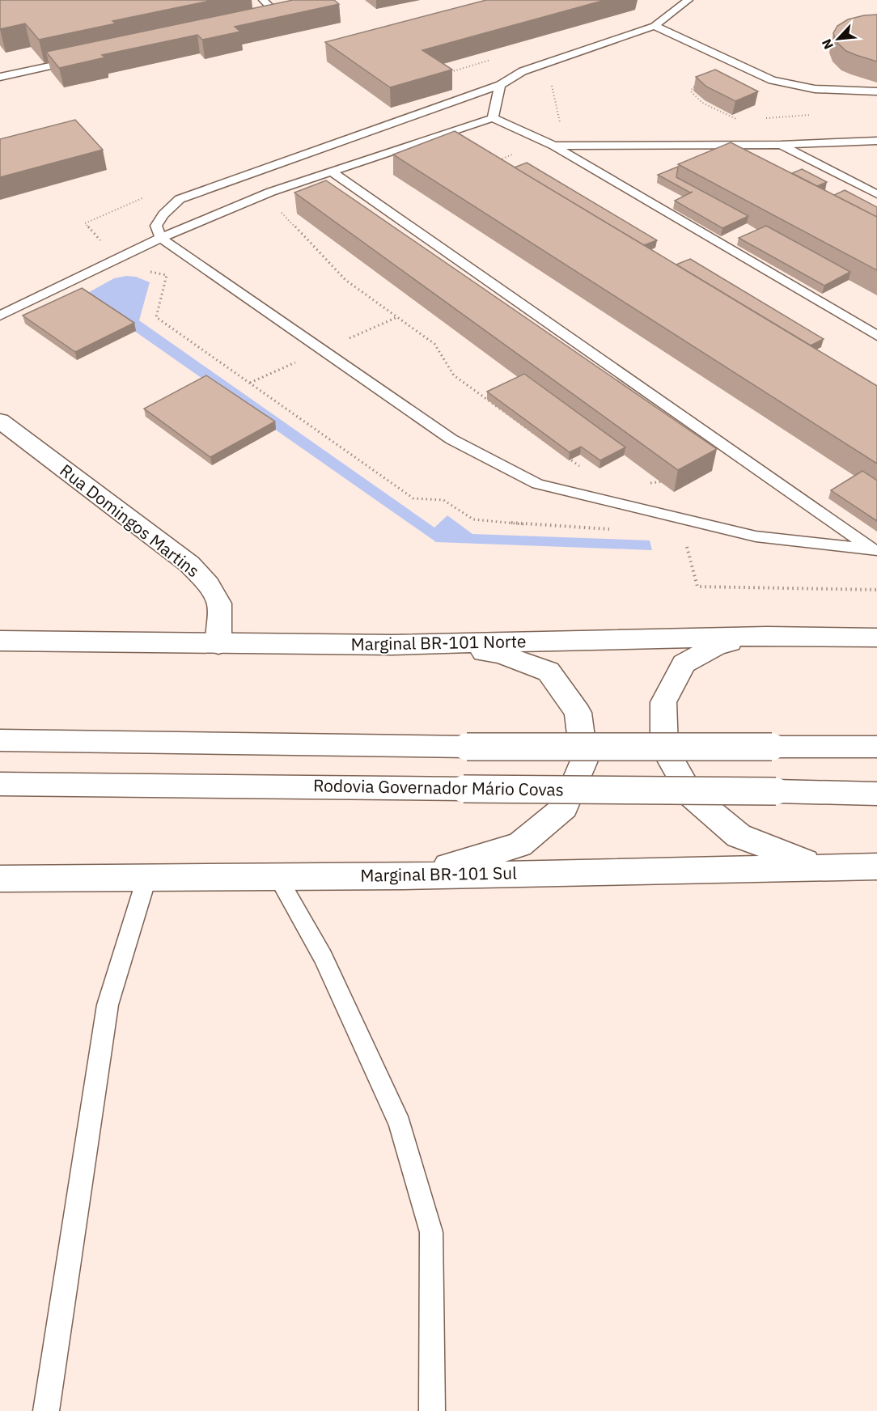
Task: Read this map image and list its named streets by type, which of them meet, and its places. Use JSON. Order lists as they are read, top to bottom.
{
  "streets": {
    "main road": [
      "Rua Domingos Martins",
      "Marginal BR-101 Norte",
      "Rodovia Governador Mário Covas",
      "Marginal BR-101 Sul"
    ]
  },
  "crossings": [
    ["Rua Domingos Martins", "Marginal BR-101 Norte"]
  ],
  "north": "bottom left"
}
